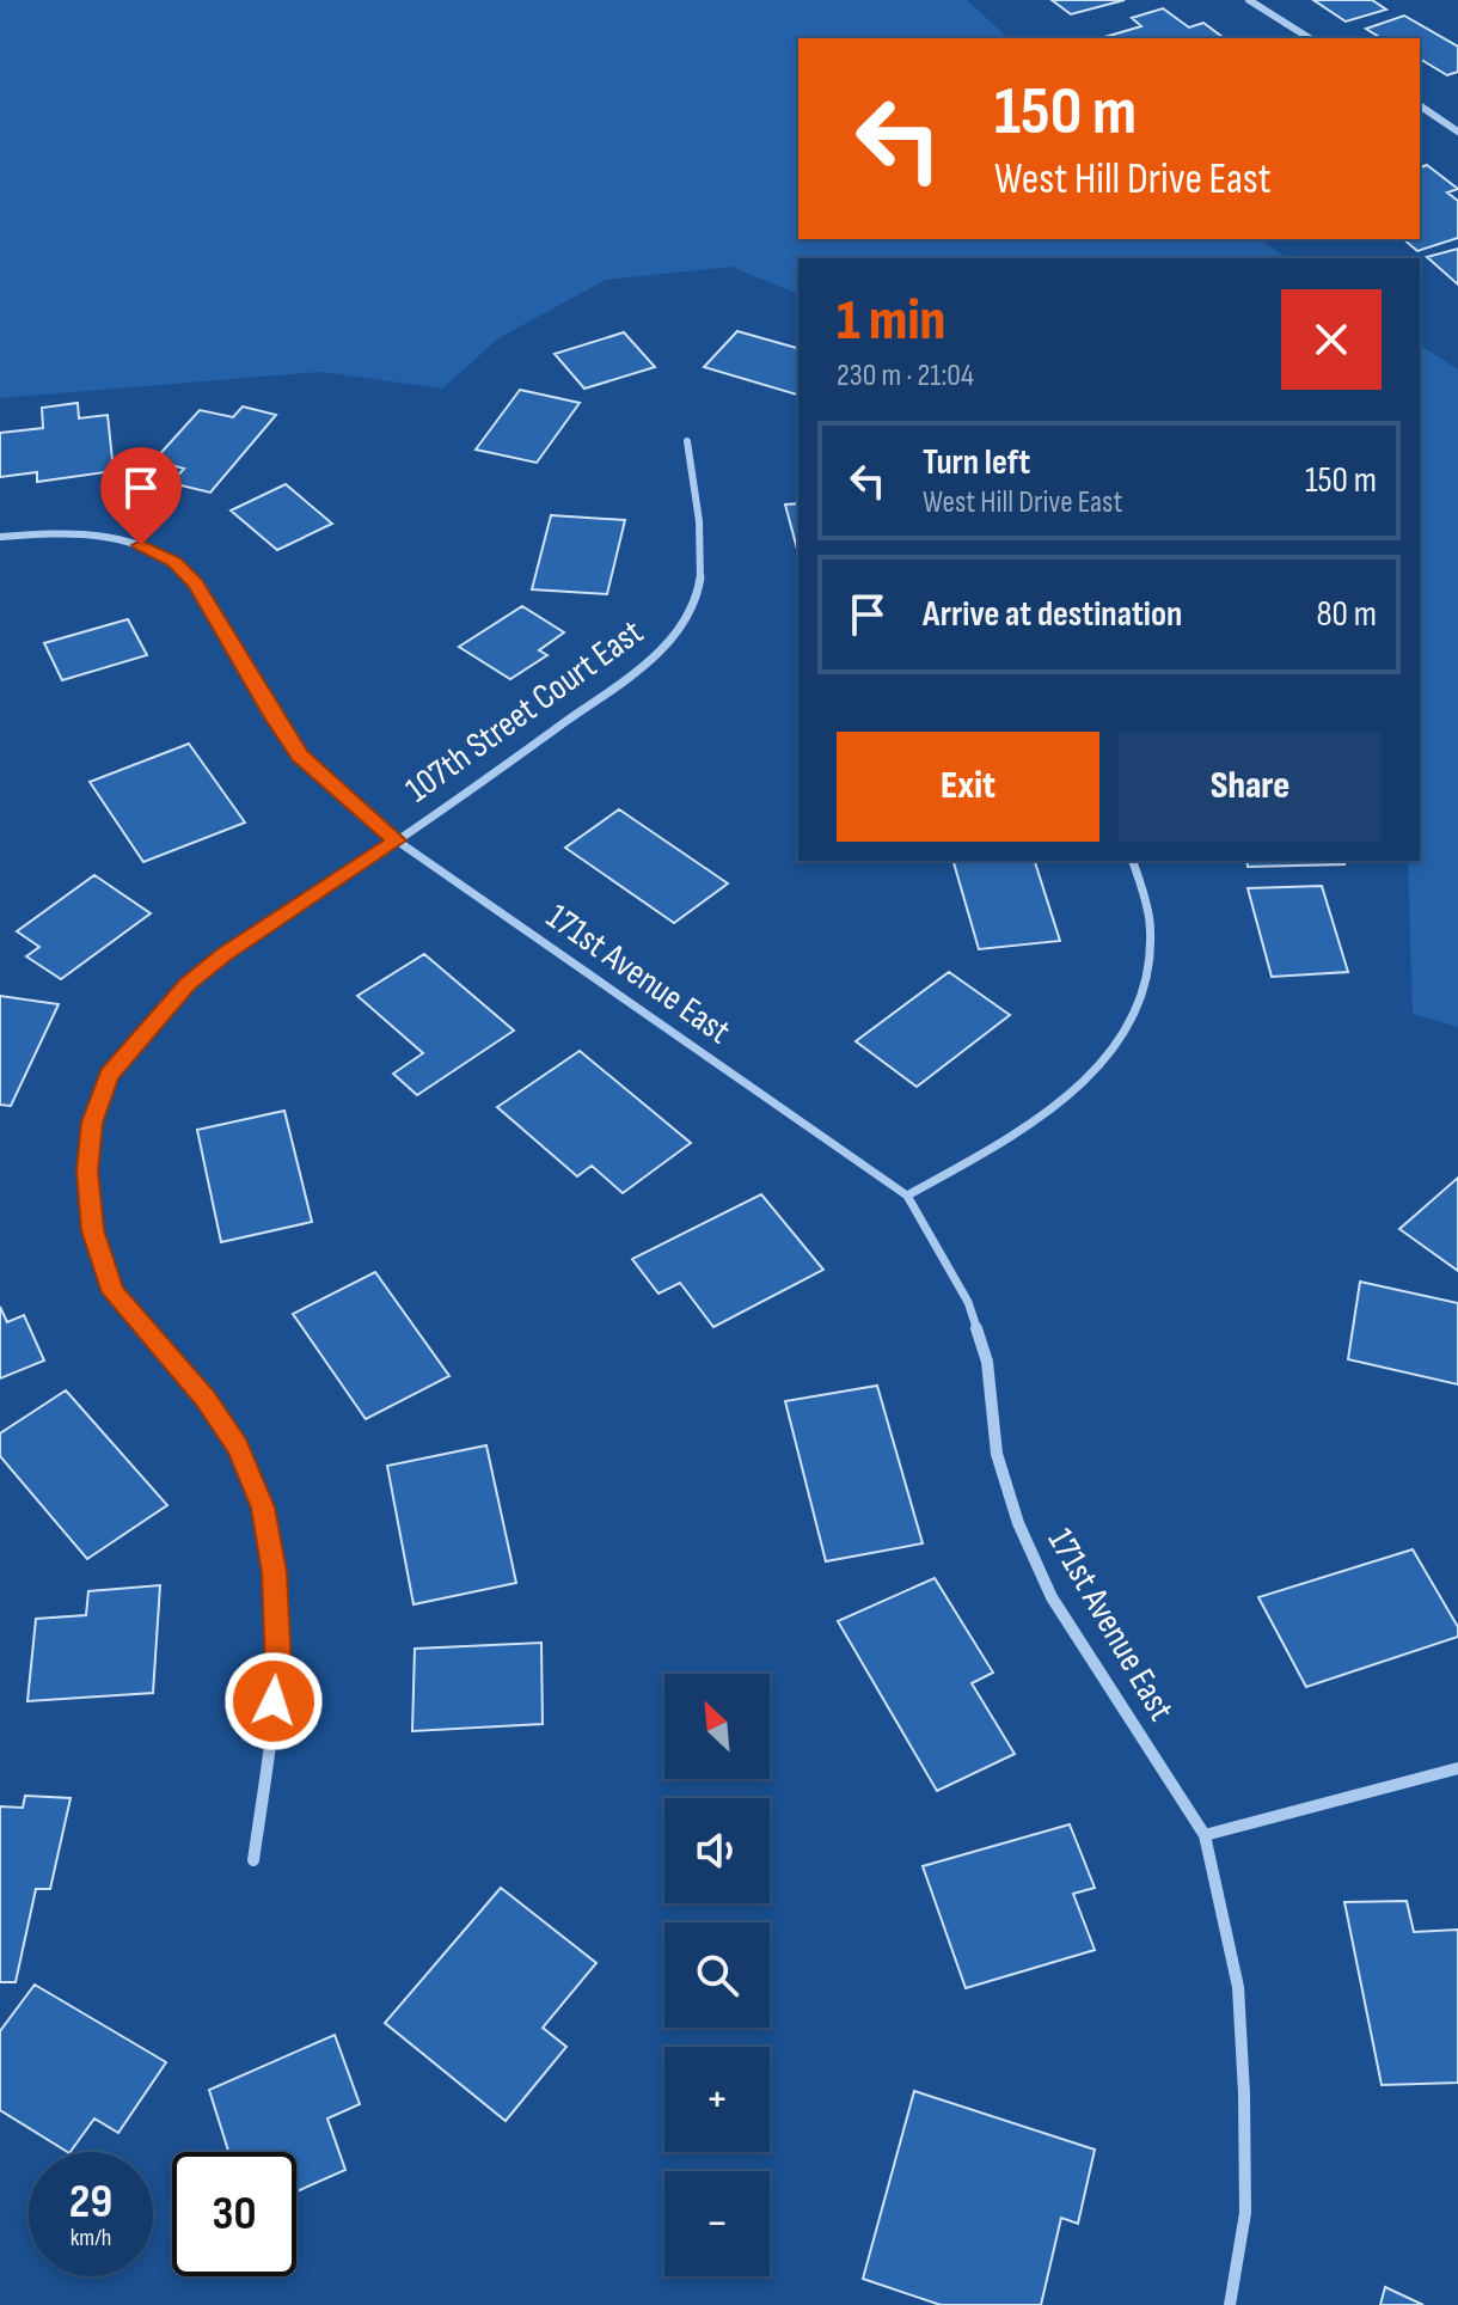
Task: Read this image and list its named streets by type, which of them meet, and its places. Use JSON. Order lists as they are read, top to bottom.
{
  "streets": {
    "street": ["107th Street Court East", "171st Avenue East"]
  },
  "crossings": [
    ["107th Street Court East", "171st Avenue East"]
  ],
  "north": "top left",
  "page": {
    "turn": ["150 m", "West Hill Drive East"],
    "heading": ["1 min", "230 m · 21:04"],
    "list": [
      {
        "name": "Turn left",
        "note": "West Hill Drive East",
        "value": "150 m"
      },
      {
        "name": "Arrive at destination",
        "value": "80 m"
      }
    ],
    "buttons": ["Exit", "Share"],
    "map_buttons": ["+", "−"],
    "speed": "29 km/h",
    "limit": "30"
  }
}
